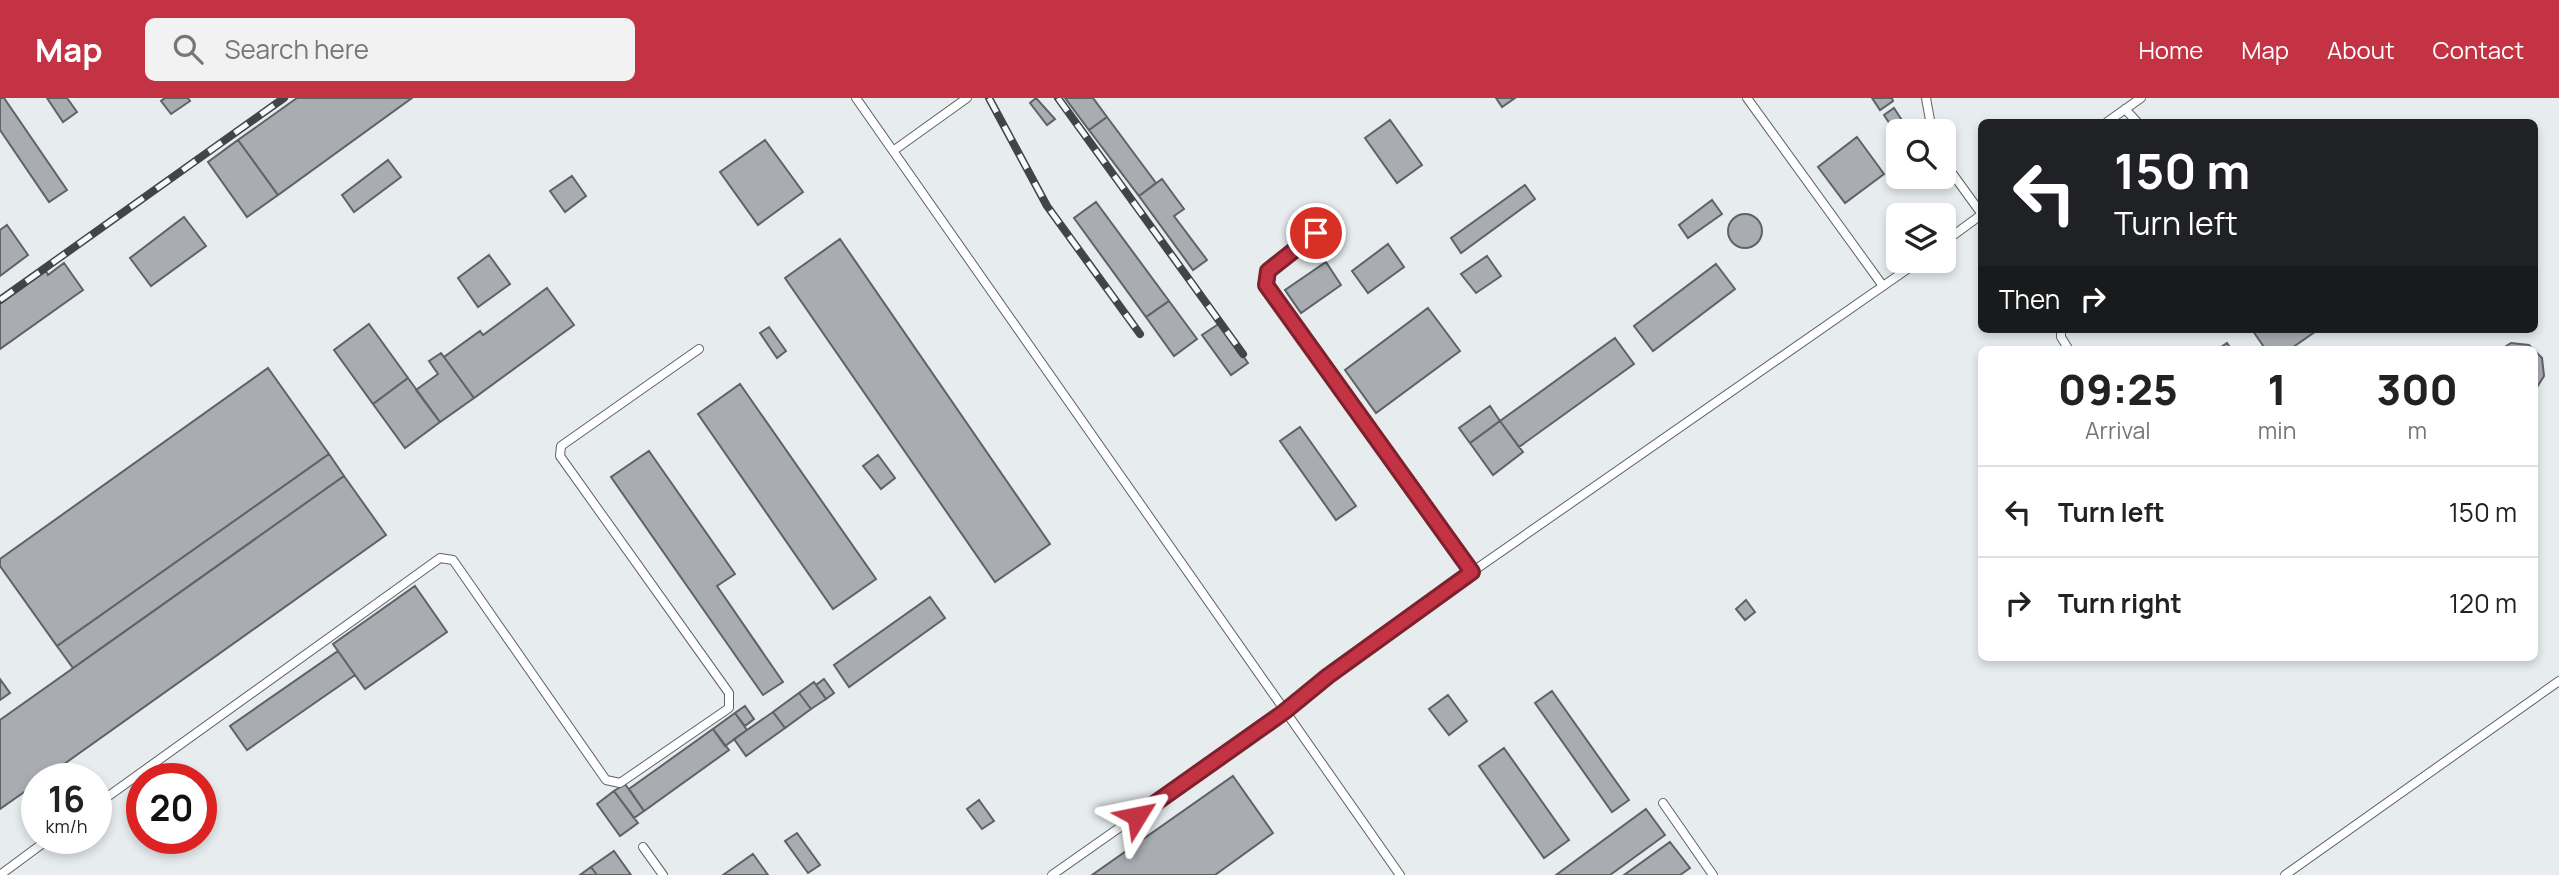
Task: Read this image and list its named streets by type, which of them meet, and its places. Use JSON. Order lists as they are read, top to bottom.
{
  "page": {
    "header": "Map",
    "search": "Search here",
    "nav": [
      "Home",
      "Map",
      "About",
      "Contact"
    ],
    "turn": ["150 m", "Turn left"],
    "then": "Then",
    "eta": [
      "09:25",
      "Arrival",
      "1",
      "min",
      "300",
      "m"
    ],
    "list": [
      {
        "name": "Turn left",
        "value": "150 m"
      },
      {
        "name": "Turn right",
        "value": "120 m"
      }
    ],
    "speed": "16 km/h",
    "limit": "20"
  }
}
